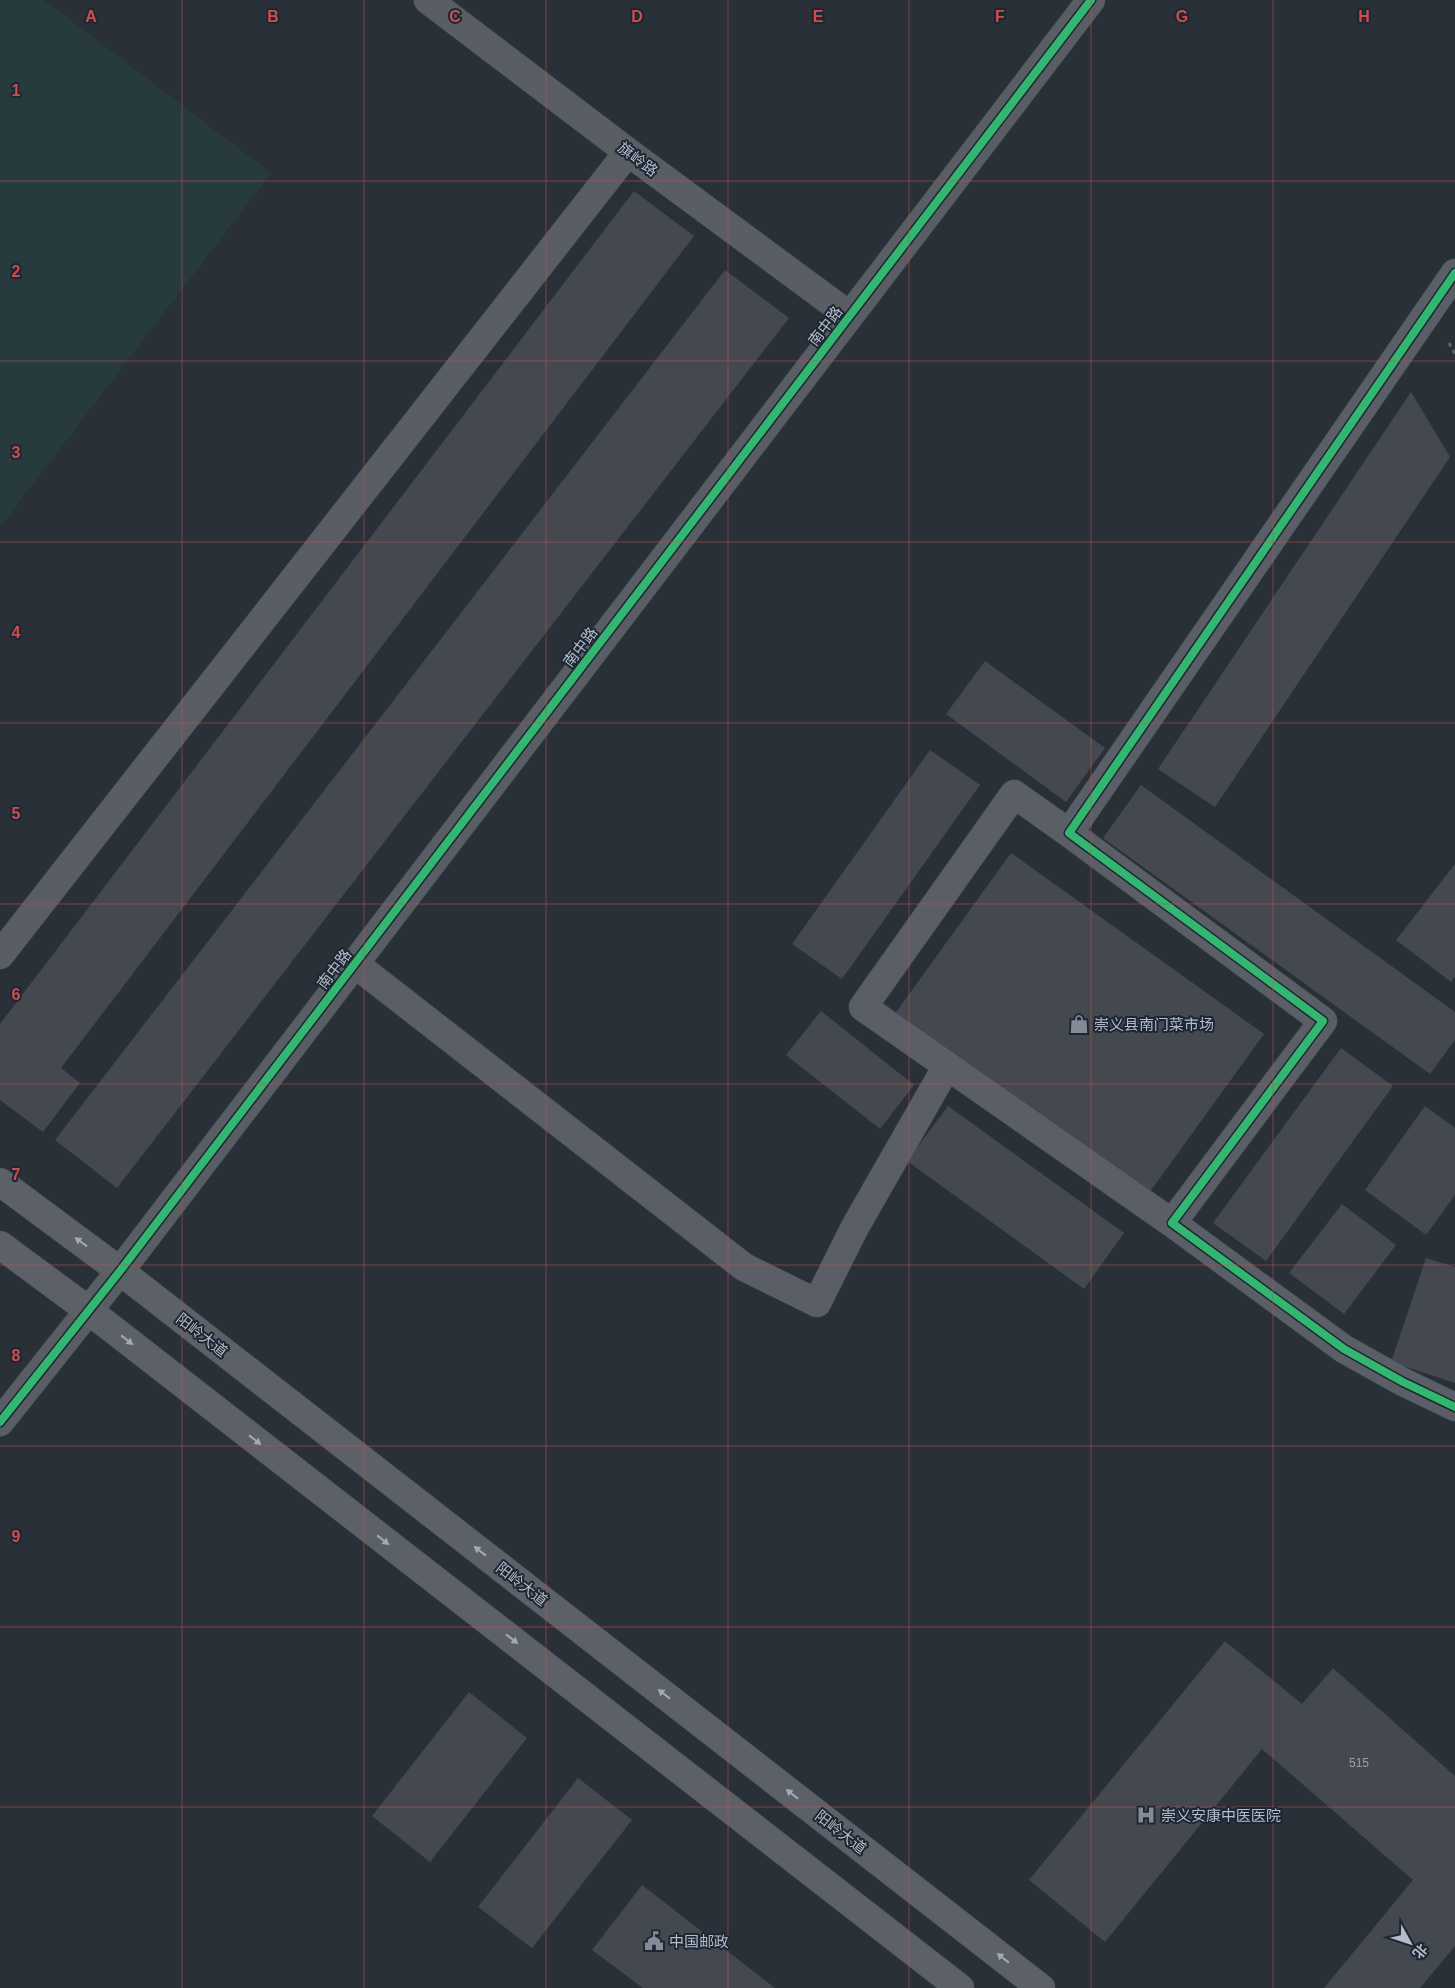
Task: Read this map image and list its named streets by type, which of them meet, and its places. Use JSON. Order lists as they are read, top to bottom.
{
  "streets": {
    "main road": ["阳岭大道"],
    "street": ["旗岭路", "南中路"]
  },
  "crossings": [
    ["旗岭路", "南中路"],
    ["南中路", "阳岭大道"]
  ],
  "places": {
    "shop": ["崇义县南门菜市场"],
    "hospital": ["崇义安康中医医院"],
    "public building": ["中国邮政"]
  },
  "house_numbers": ["515"],
  "north": "bottom right",
  "grid": {
    "columns": [
      "A",
      "B",
      "C",
      "D",
      "E",
      "F",
      "G",
      "H"
    ],
    "rows": [
      "1",
      "2",
      "3",
      "4",
      "5",
      "6",
      "7",
      "8",
      "9"
    ]
  }
}
